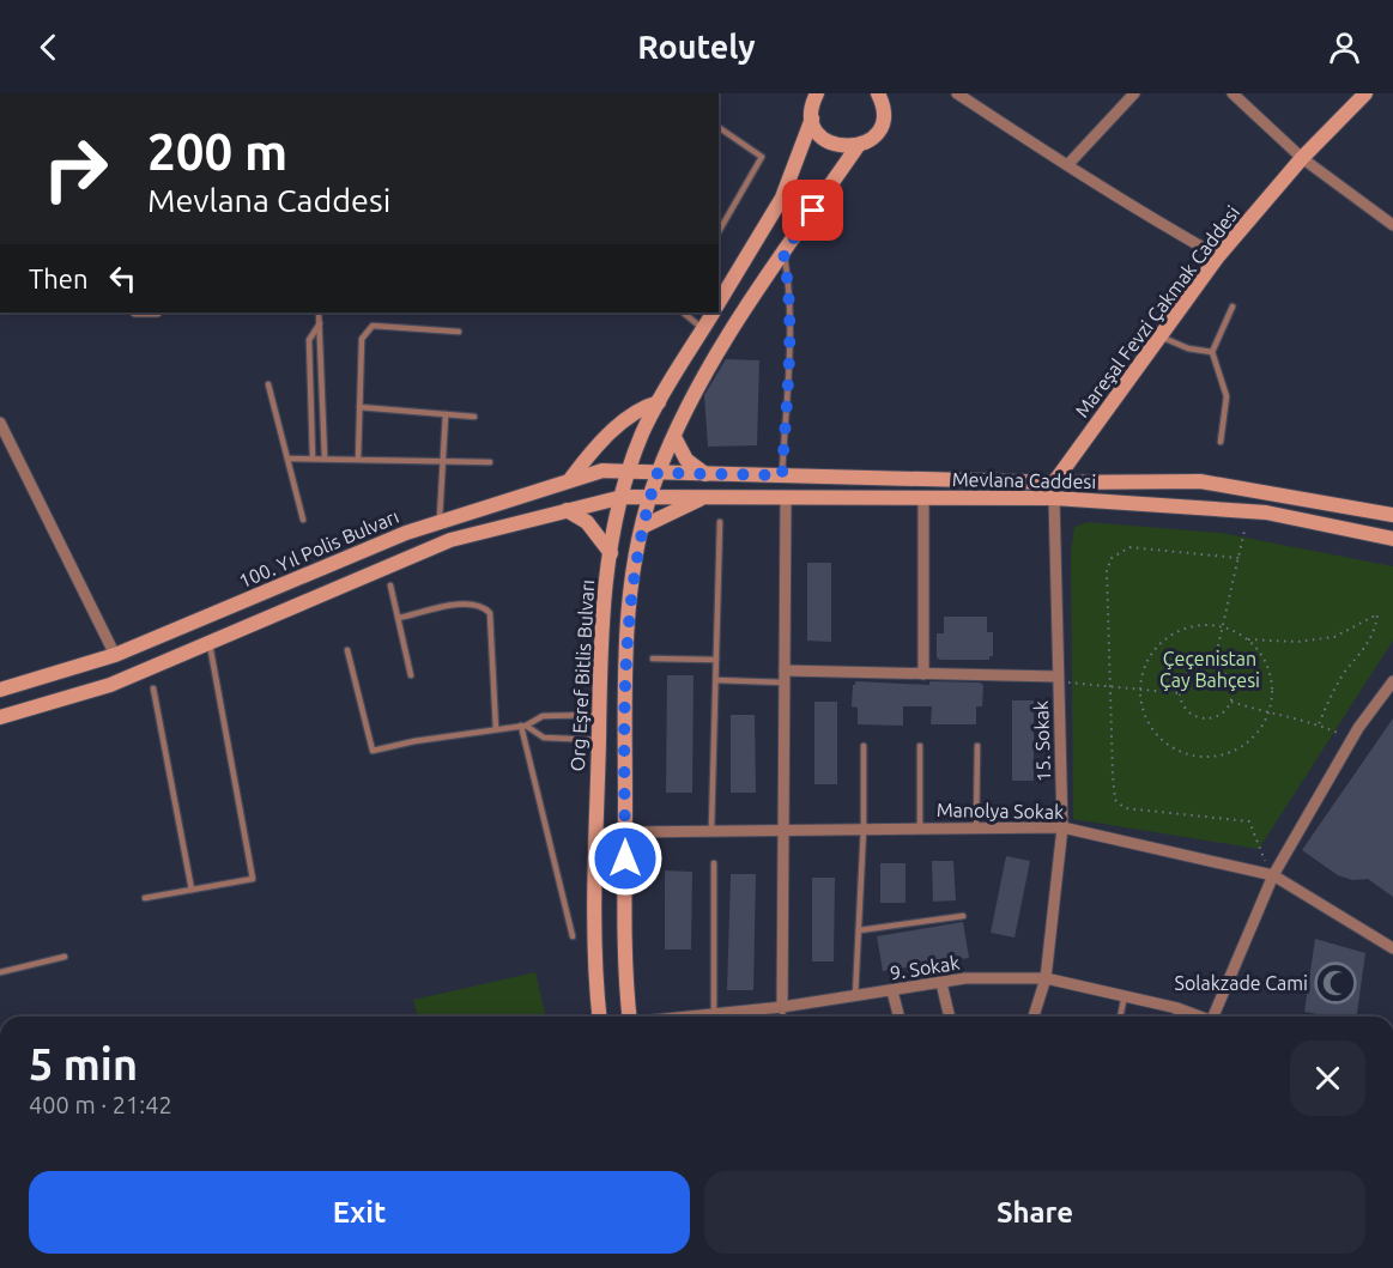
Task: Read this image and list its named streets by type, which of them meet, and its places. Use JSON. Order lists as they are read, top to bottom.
{
  "streets": {
    "main road": [
      "Mareşal Fevzi Çakmak Caddesi",
      "Mevlana Caddesi",
      "100. Yıl Polis Bulvarı",
      "Org Eşref Bitlis Bulvarı"
    ],
    "street": ["15. Sokak", "Manolya Sokak", "9. Sokak"]
  },
  "crossings": [
    ["Mareşal Fevzi Çakmak Caddesi", "Mevlana Caddesi"],
    ["Mareşal Fevzi Çakmak Caddesi", "15. Sokak"],
    ["Mevlana Caddesi", "100. Yıl Polis Bulvarı"],
    ["Mevlana Caddesi", "Org Eşref Bitlis Bulvarı"],
    ["Mevlana Caddesi", "15. Sokak"],
    ["100. Yıl Polis Bulvarı", "Org Eşref Bitlis Bulvarı"],
    ["15. Sokak", "Manolya Sokak"],
    ["15. Sokak", "9. Sokak"]
  ],
  "parks": ["Çeçenistan Çay Bahçesi"],
  "places": {
    "mosque": ["Solakzade Cami"]
  },
  "page": {
    "header": "Routely",
    "turn": ["200 m", "Mevlana Caddesi"],
    "then": "Then",
    "heading": ["5 min", "400 m · 21:42"],
    "buttons": ["Exit", "Share"]
  }
}
